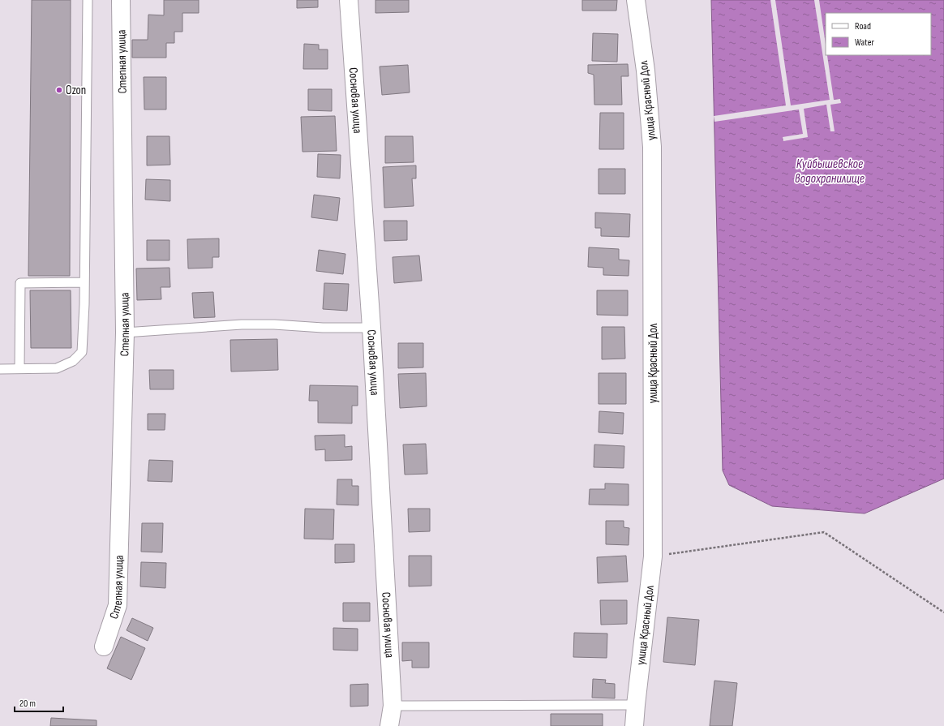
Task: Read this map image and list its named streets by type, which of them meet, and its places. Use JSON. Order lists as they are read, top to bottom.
{
  "streets": {
    "street": ["Степная улица", "Сосновая улица", "улица Красный Дол"]
  },
  "water": ["Куйбышевское водохранилище"],
  "places": ["Ozon"],
  "legend": ["Road", "Water"],
  "scale_bar": "20 m"
}
